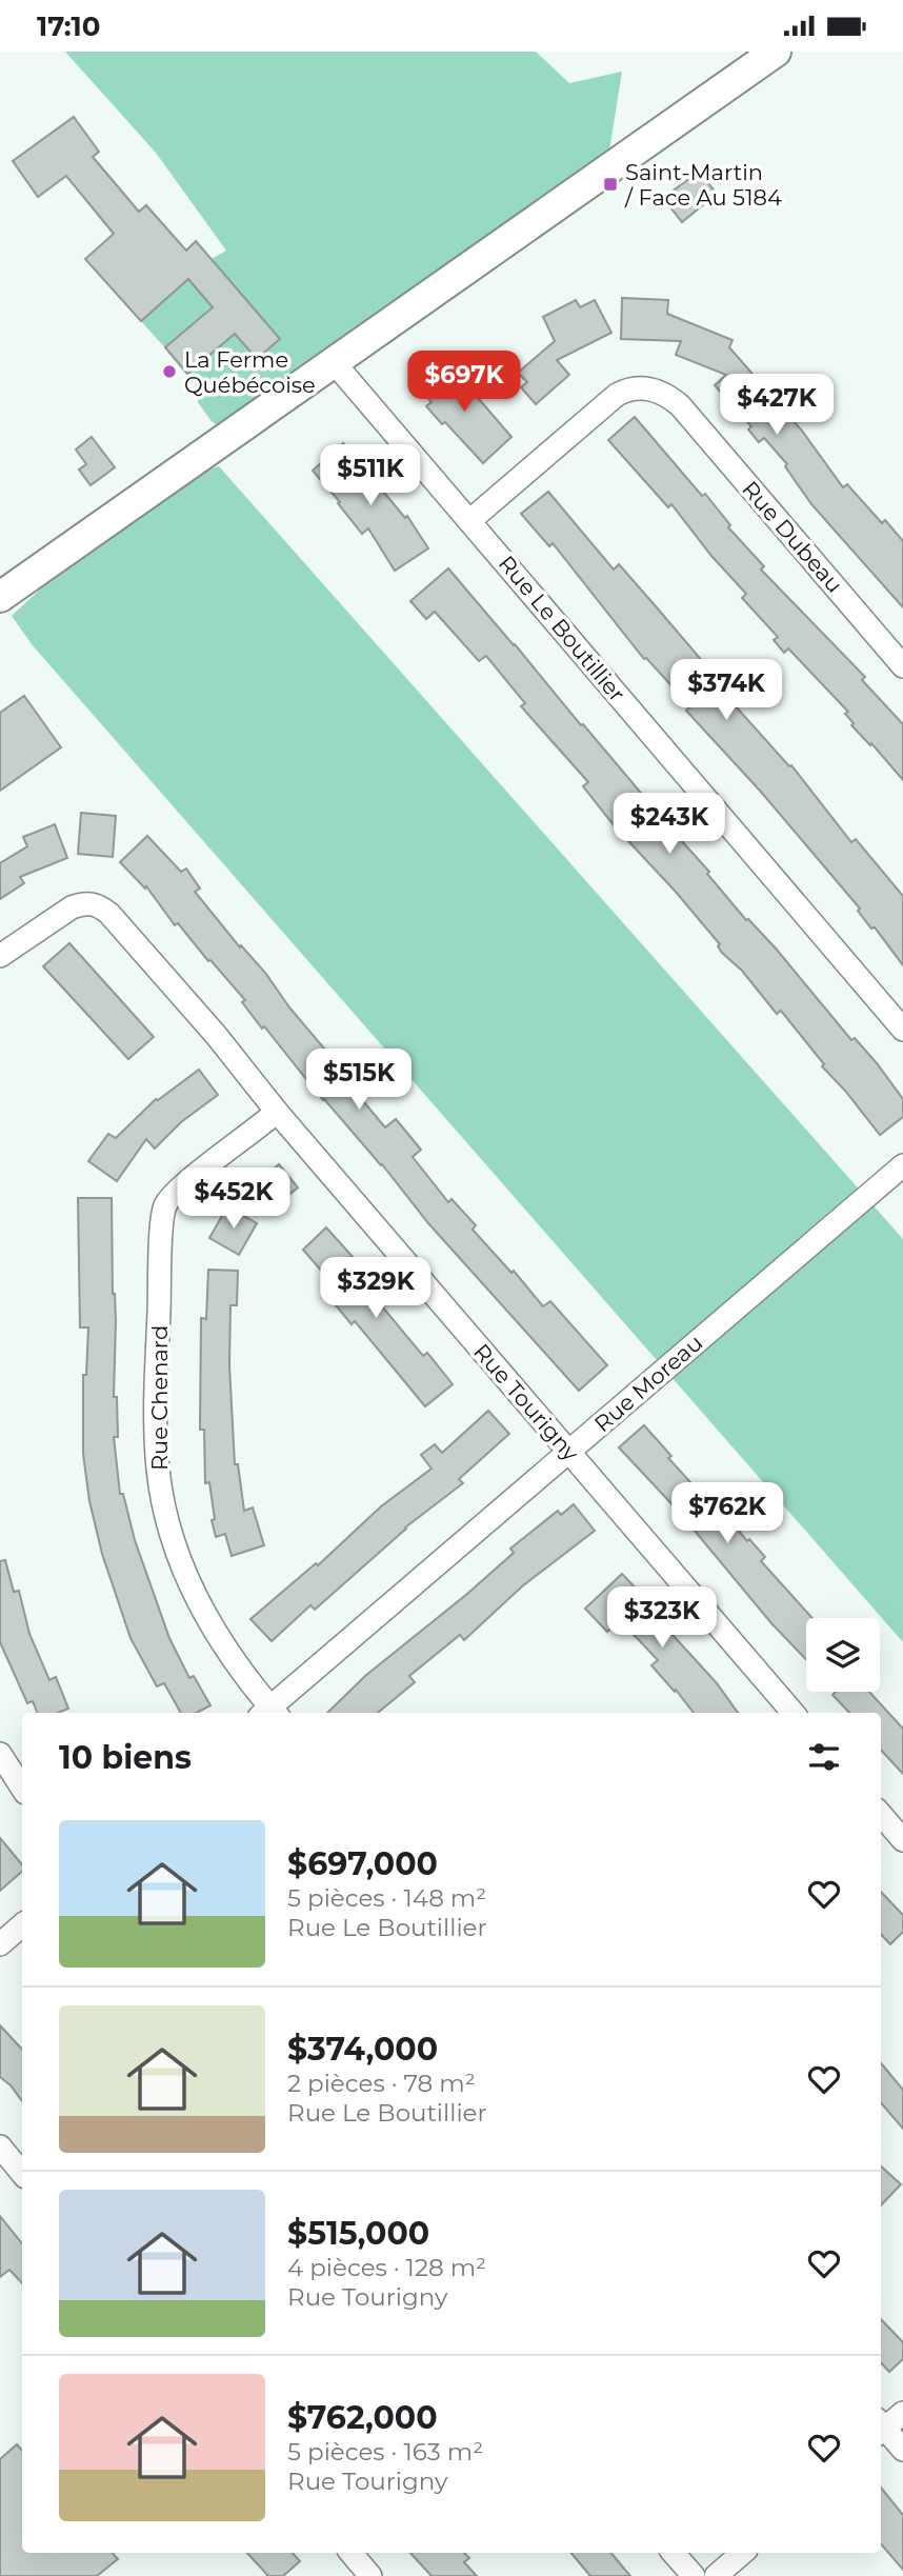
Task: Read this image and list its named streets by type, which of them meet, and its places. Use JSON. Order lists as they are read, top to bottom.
{
  "streets": {
    "street": [
      "Rue Dubeau",
      "Rue Le Boutillier",
      "Rue Moreau",
      "Rue Chenard",
      "Rue Tourigny"
    ]
  },
  "crossings": [
    ["Rue Dubeau", "Rue Le Boutillier"],
    ["Rue Moreau", "Rue Tourigny"],
    ["Rue Chenard", "Rue Tourigny"]
  ],
  "places": {
    "transit": ["Saint-Martin / Face Au 5184"],
    "other": ["La Ferme Québécoise"]
  },
  "page": {
    "status": "17:10",
    "price": [
      "$697K",
      "$427K",
      "$511K",
      "$374K",
      "$243K",
      "$515K",
      "$452K",
      "$329K",
      "$762K",
      "$323K"
    ],
    "heading": "10 biens",
    "list": [
      {
        "name": "$697,000",
        "note": "5 pièces · 148 m² · Rue Le Boutillier"
      },
      {
        "name": "$374,000",
        "note": "2 pièces · 78 m² · Rue Le Boutillier"
      },
      {
        "name": "$515,000",
        "note": "4 pièces · 128 m² · Rue Tourigny"
      },
      {
        "name": "$762,000",
        "note": "5 pièces · 163 m² · Rue Tourigny"
      }
    ]
  }
}
